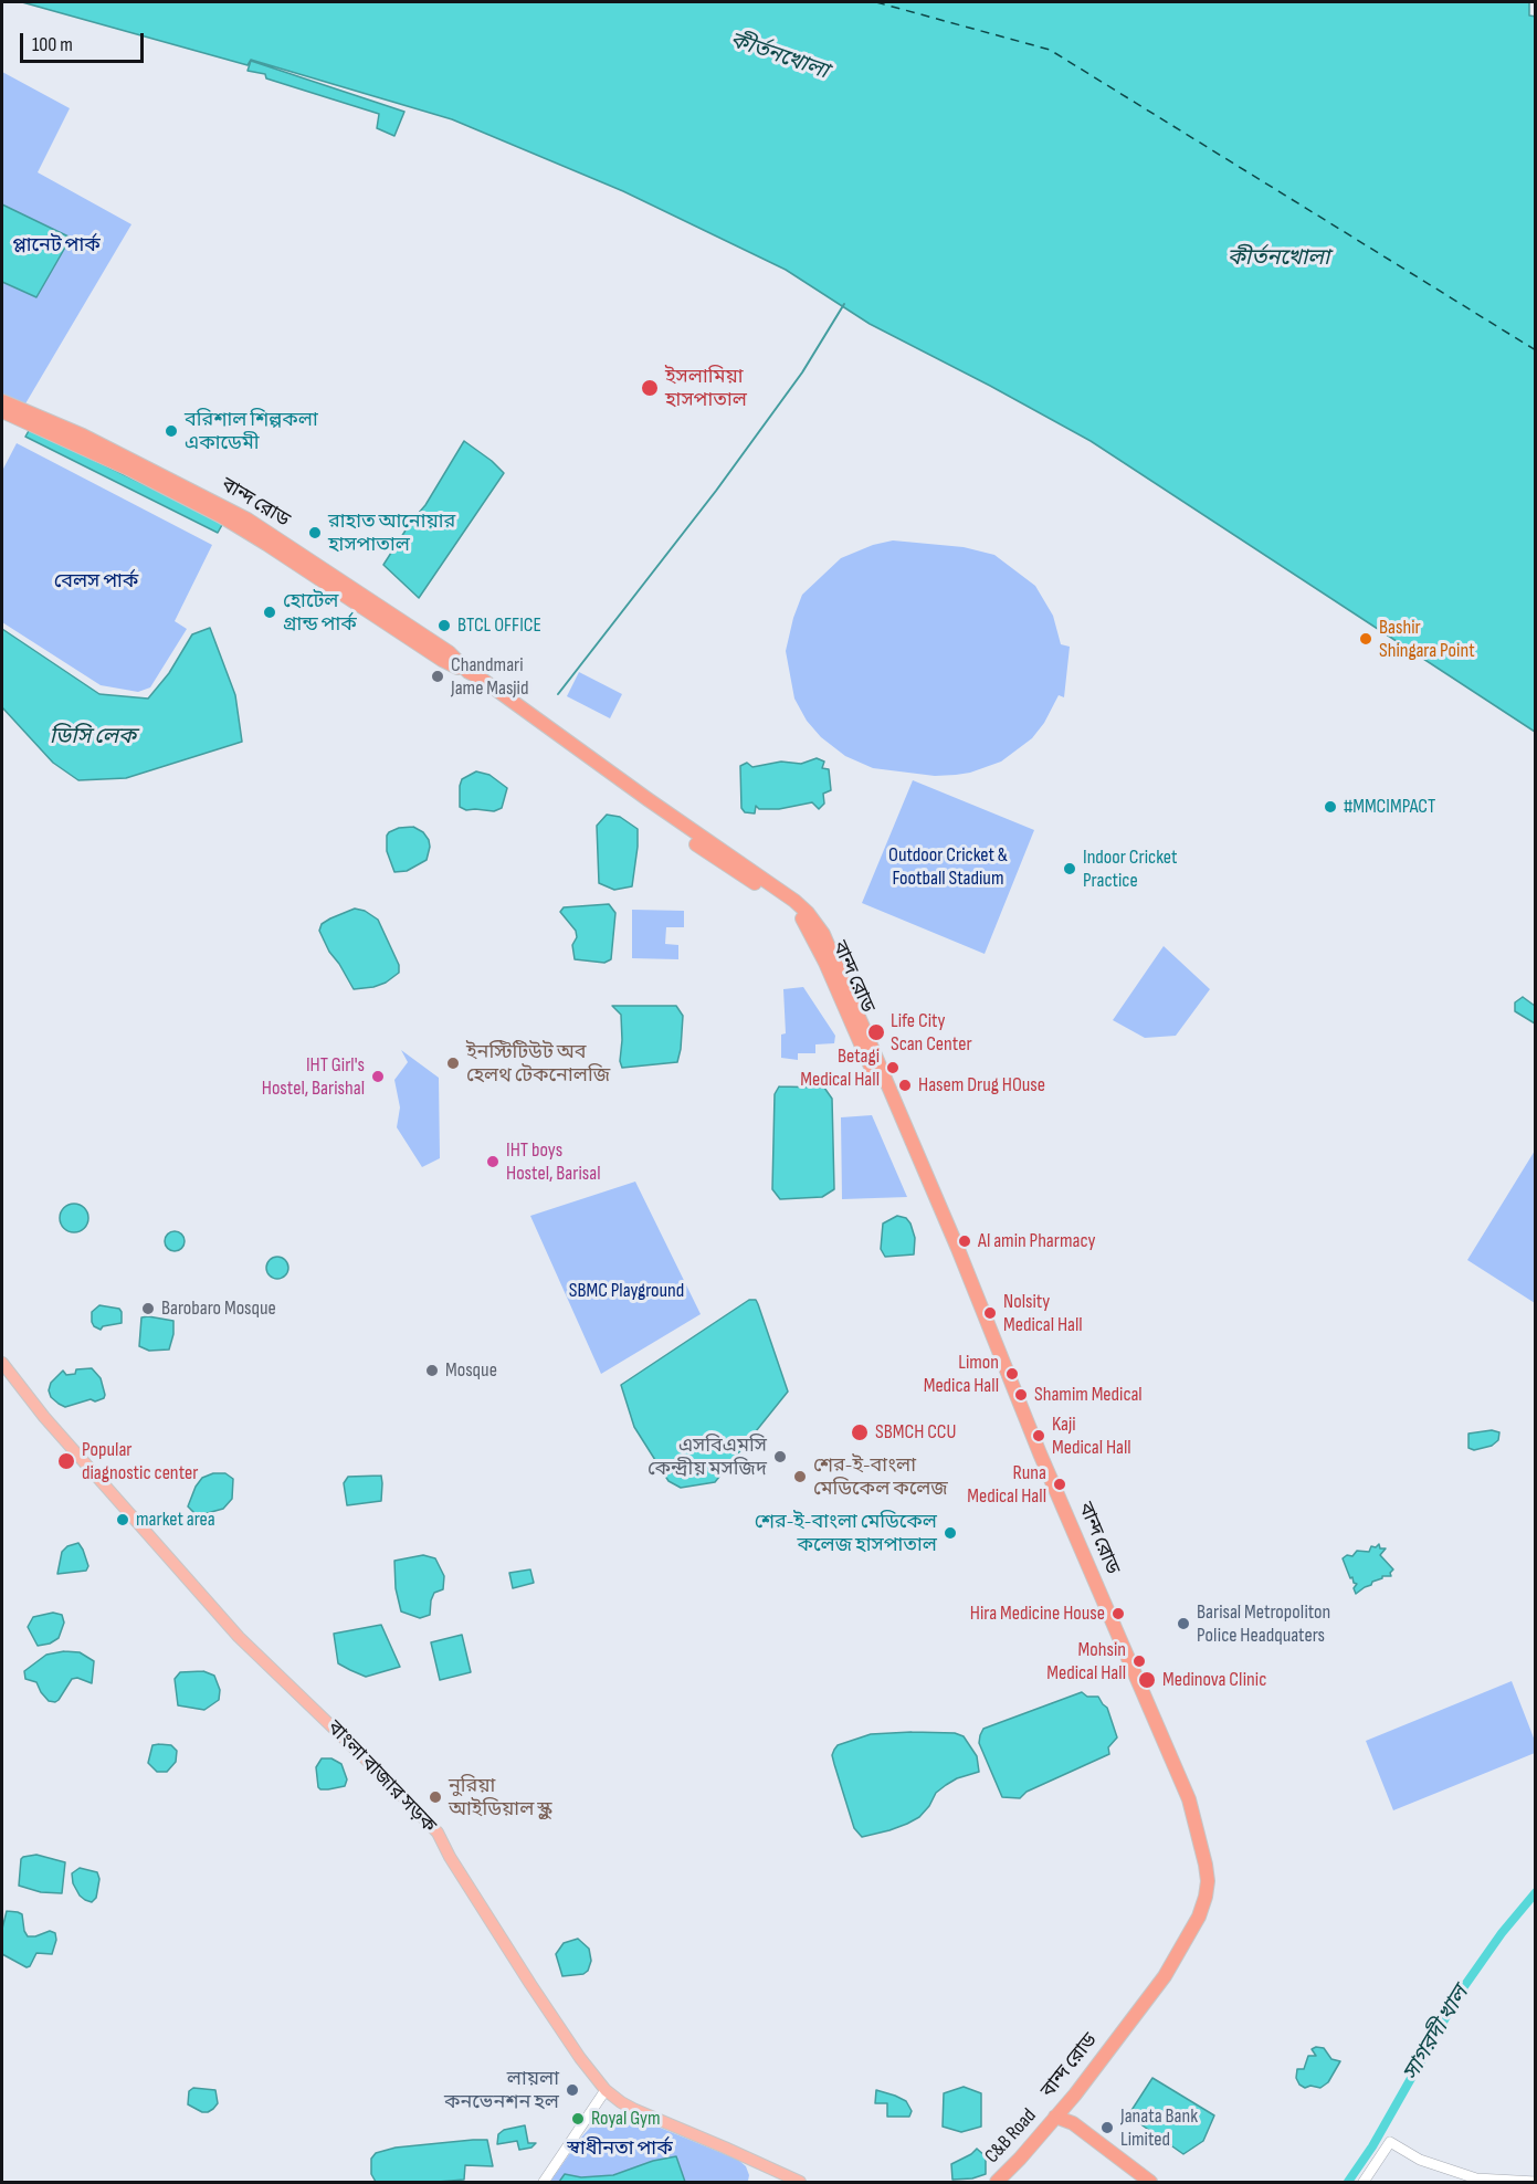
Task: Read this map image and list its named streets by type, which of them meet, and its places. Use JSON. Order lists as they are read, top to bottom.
{
  "streets": {
    "highway": ["বান্দ রোড", "C&B Road"],
    "main road": ["বাংলা বাজার সড়ক"]
  },
  "crossings": [
    ["বান্দ রোড", "C&B Road"]
  ],
  "water": ["কীর্তনখোলা", "ডিসি লেক", "সাগরদী খাল"],
  "parks": [
    "প্লানেট পার্ক",
    "বেলস পার্ক",
    "Outdoor Cricket & Football Stadium",
    "SBMC Playground",
    "স্বাধীনতা পার্ক"
  ],
  "places": [
    "ইসলামিয়া হাসপাতাল",
    "বরিশাল শিল্পকলা একাডেমী",
    "রাহাত আনোয়ার হাসপাতাল",
    "হোটেল গ্রান্ড পার্ক",
    "BTCL OFFICE",
    "Bashir Shingara Point",
    "Chandmari Jame Masjid",
    "#MMCIMPACT",
    "Indoor Cricket Practice",
    "Life City Scan Center",
    "ইনস্টিটিউট অব হেলথ টেকনোলজি",
    "Betagi Medical Hall",
    "IHT Girl's Hostel, Barishal",
    "Hasem Drug HOuse",
    "IHT boys Hostel, Barisal",
    "Al amin Pharmacy",
    "Barobaro Mosque",
    "Nolsity Medical Hall",
    "Mosque",
    "Limon Medica Hall",
    "Shamim Medical",
    "SBMCH CCU",
    "Kaji Medical Hall",
    "এসবিএমসি কেন্দ্রীয় মসজিদ",
    "Popular diagnostic center",
    "শের-ই-বাংলা মেডিকেল কলেজ",
    "Runa Medical Hall",
    "market area",
    "শের-ই-বাংলা মেডিকেল কলেজ হাসপাতাল",
    "Hira Medicine House",
    "Barisal Metropoliton Police Headquaters",
    "Mohsin Medical Hall",
    "Medinova Clinic",
    "নুরিয়া আইডিয়াল স্কুল",
    "লায়লা কনভেনশন হল",
    "Royal Gym",
    "Janata Bank Limited"
  ],
  "scale_bar": "100 m"
}
